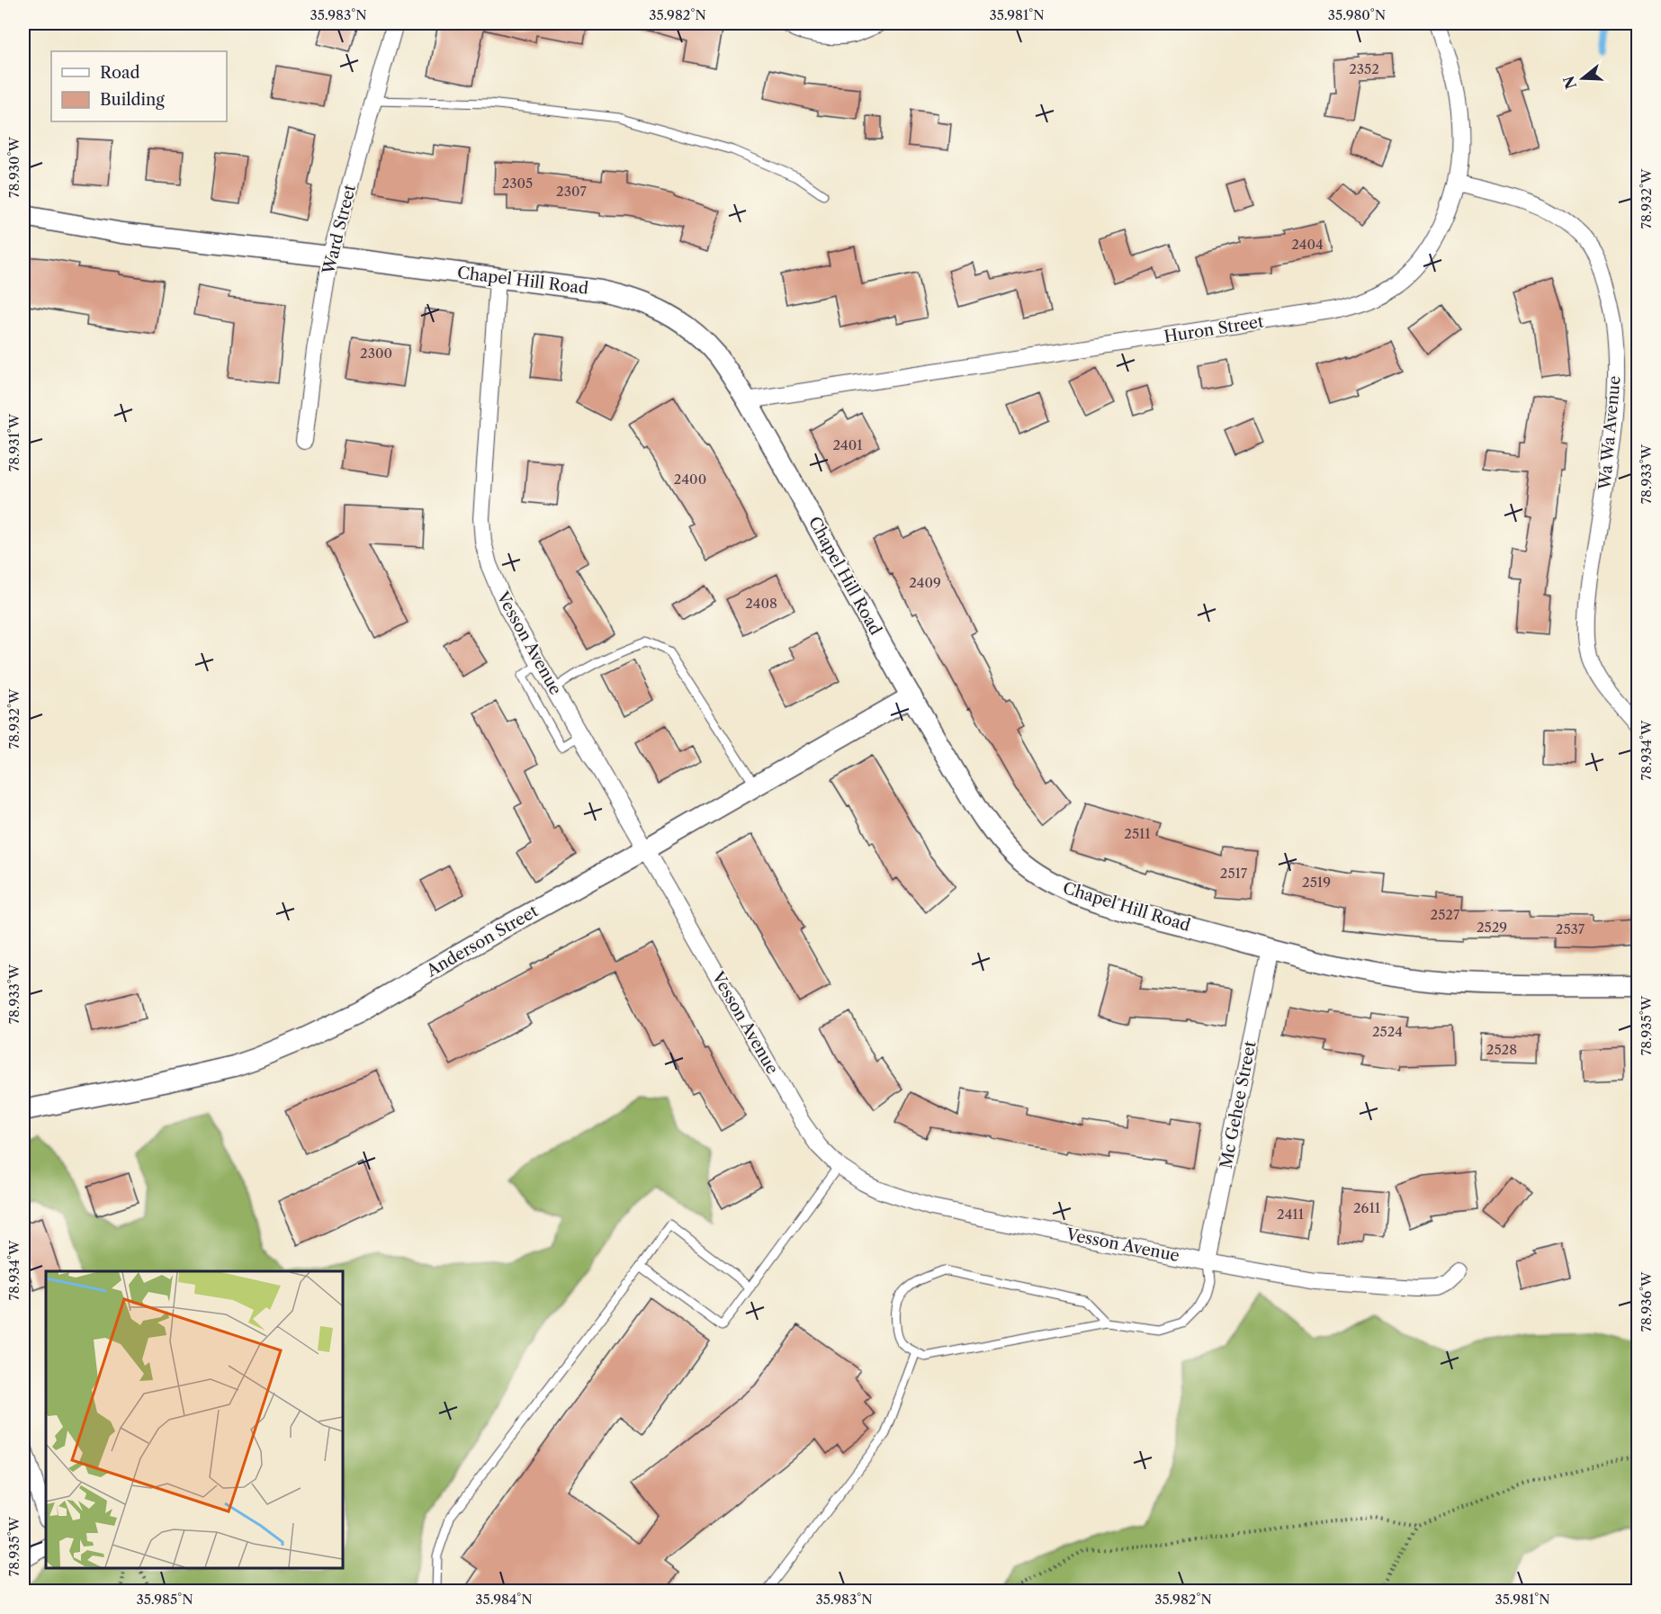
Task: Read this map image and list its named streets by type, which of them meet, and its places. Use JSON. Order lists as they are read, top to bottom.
{
  "streets": {
    "street": [
      "Ward Street",
      "Chapel Hill Road",
      "Huron Street",
      "Wa Wa Avenue",
      "Vesson Avenue",
      "Anderson Street",
      "Mc Gehee Street"
    ]
  },
  "crossings": [
    ["Ward Street", "Chapel Hill Road"],
    ["Chapel Hill Road", "Huron Street"],
    ["Chapel Hill Road", "Vesson Avenue"],
    ["Chapel Hill Road", "Anderson Street"],
    ["Chapel Hill Road", "Mc Gehee Street"],
    ["Huron Street", "Wa Wa Avenue"],
    ["Vesson Avenue", "Anderson Street"],
    ["Vesson Avenue", "Mc Gehee Street"]
  ],
  "house_numbers": [
    "2352",
    "2305",
    "2307",
    "2404",
    "2300",
    "2401",
    "2400",
    "2409",
    "2408",
    "2511",
    "2517",
    "2519",
    "2527",
    "2529",
    "2537",
    "2524",
    "2528",
    "2611",
    "2411"
  ],
  "legend": ["Road", "Building"],
  "north": "left",
  "coordinates": [
    "35.983°N",
    "35.982°N",
    "35.981°N",
    "35.980°N",
    "78.930°W",
    "78.932°W",
    "78.931°W",
    "78.933°W",
    "78.934°W",
    "78.935°W",
    "78.936°W",
    "35.985°N",
    "35.984°N"
  ]
}
